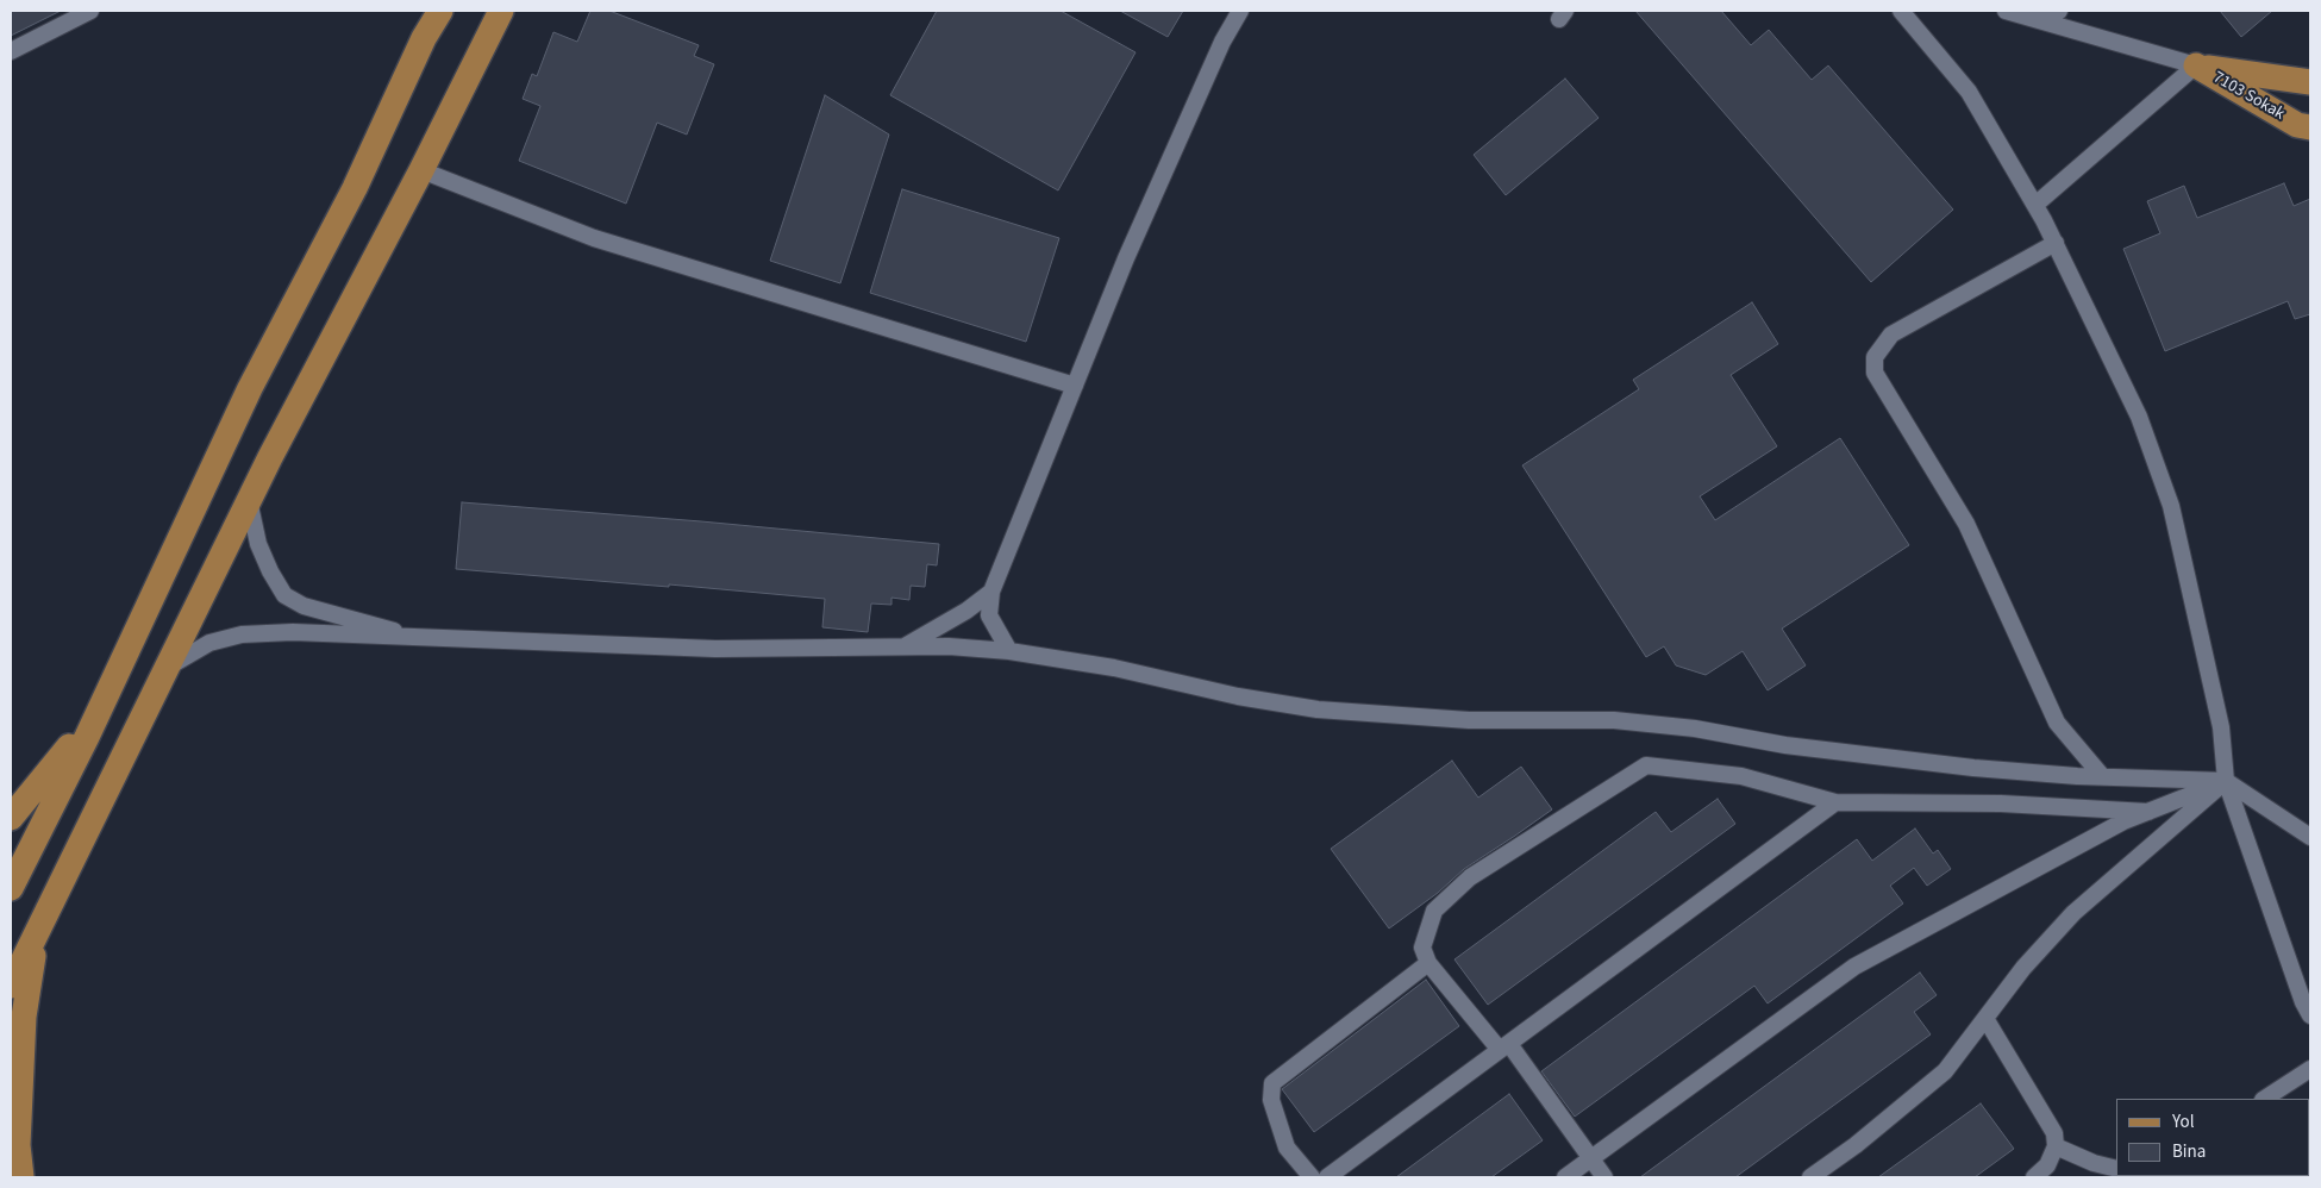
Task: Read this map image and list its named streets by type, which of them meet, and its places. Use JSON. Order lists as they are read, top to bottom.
{
  "streets": {
    "main road": ["7103 Sokak"]
  },
  "legend": ["Yol", "Bina"]
}
